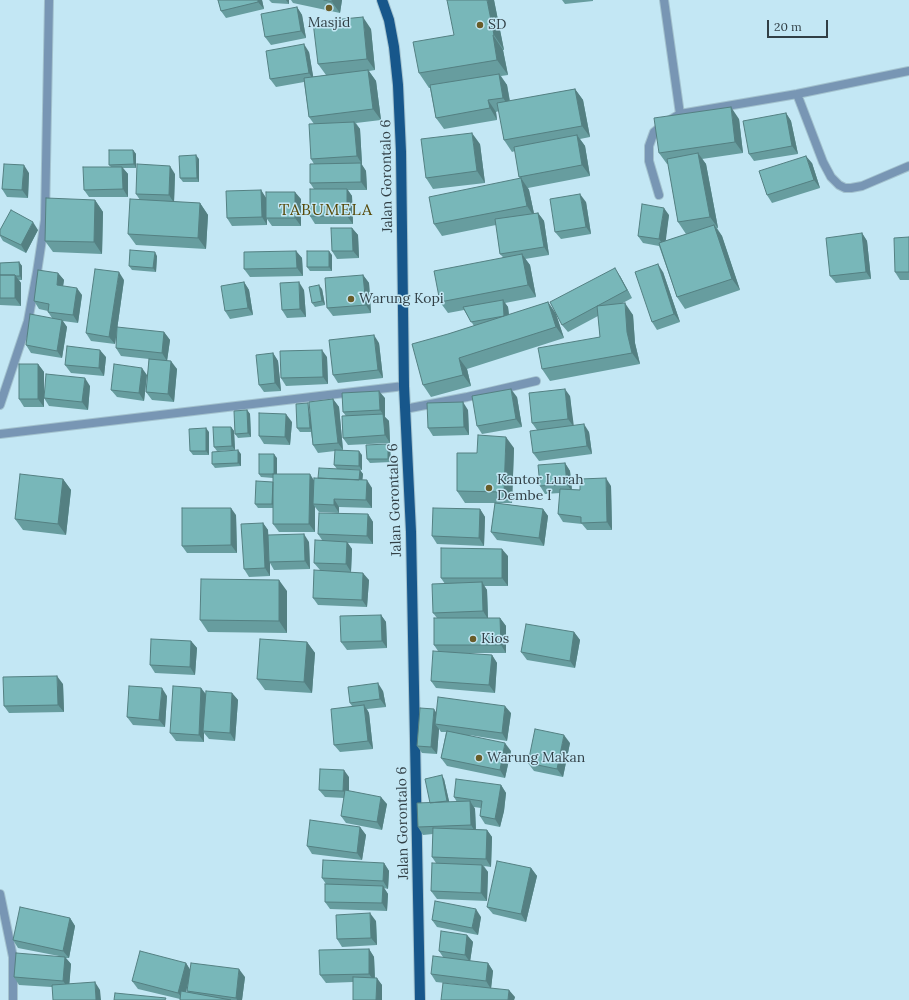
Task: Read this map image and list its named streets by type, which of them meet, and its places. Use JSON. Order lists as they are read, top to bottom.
{
  "streets": {
    "main road": ["Jalan Gorontalo 6"]
  },
  "districts": ["TABUMELA"],
  "places": [
    "Masjid",
    "SD",
    "Warung Kopi",
    "Kantor Lurah Dembe I",
    "Kios",
    "Warung Makan"
  ],
  "scale_bar": "20 m"
}
